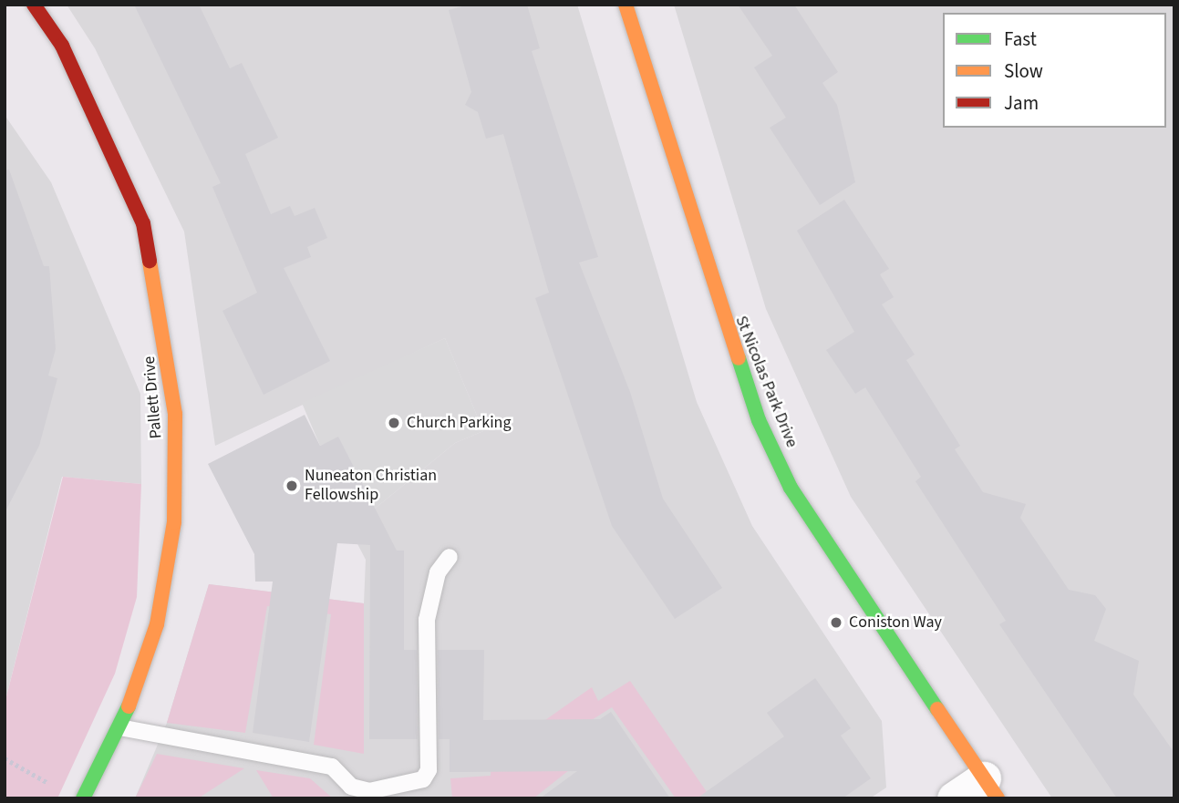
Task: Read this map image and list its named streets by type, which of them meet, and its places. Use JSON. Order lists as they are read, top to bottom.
{
  "streets": {
    "street": ["St Nicolas Park Drive", "Pallett Drive"]
  },
  "places": ["Church Parking", "Nuneaton Christian Fellowship", "Coniston Way"],
  "legend": ["Fast", "Slow", "Jam"]
}
